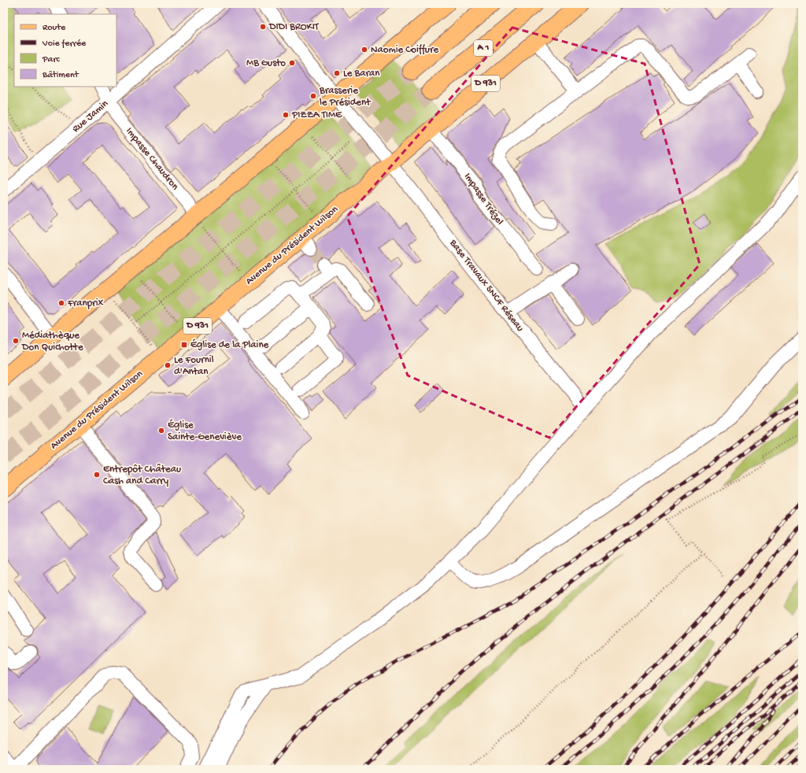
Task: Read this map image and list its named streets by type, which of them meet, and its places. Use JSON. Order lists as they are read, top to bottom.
{
  "streets": {
    "highway": ["A 1"],
    "main road": ["D 931", "Avenue du Président Wilson"],
    "street": [
      "Rue Jamin",
      "Impasse Chaudron",
      "Impasse Trézel",
      "Base Travaux SNCF Réseau"
    ]
  },
  "crossings": [
    ["Rue Jamin", "Impasse Chaudron"],
    ["Impasse Trézel", "Avenue du Président Wilson"],
    ["Avenue du Président Wilson", "Base Travaux SNCF Réseau"]
  ],
  "places": {
    "other": [
      "DIDI BROKIT",
      "Naomie Coiffure",
      "MB Gusto",
      "Le Baran",
      "Brasserie le Président",
      "PIZZA TIME",
      "Franprix",
      "Médiathèque Don Quichotte",
      "Le Fournil d'Antan",
      "Église Sainte-Geneviève",
      "Entrepôt Château Cash and Carry"
    ],
    "transit": ["Église de la Plaine"]
  },
  "legend": [
    "Route",
    "Voie ferrée",
    "Parc",
    "Bâtiment"
  ]
}
